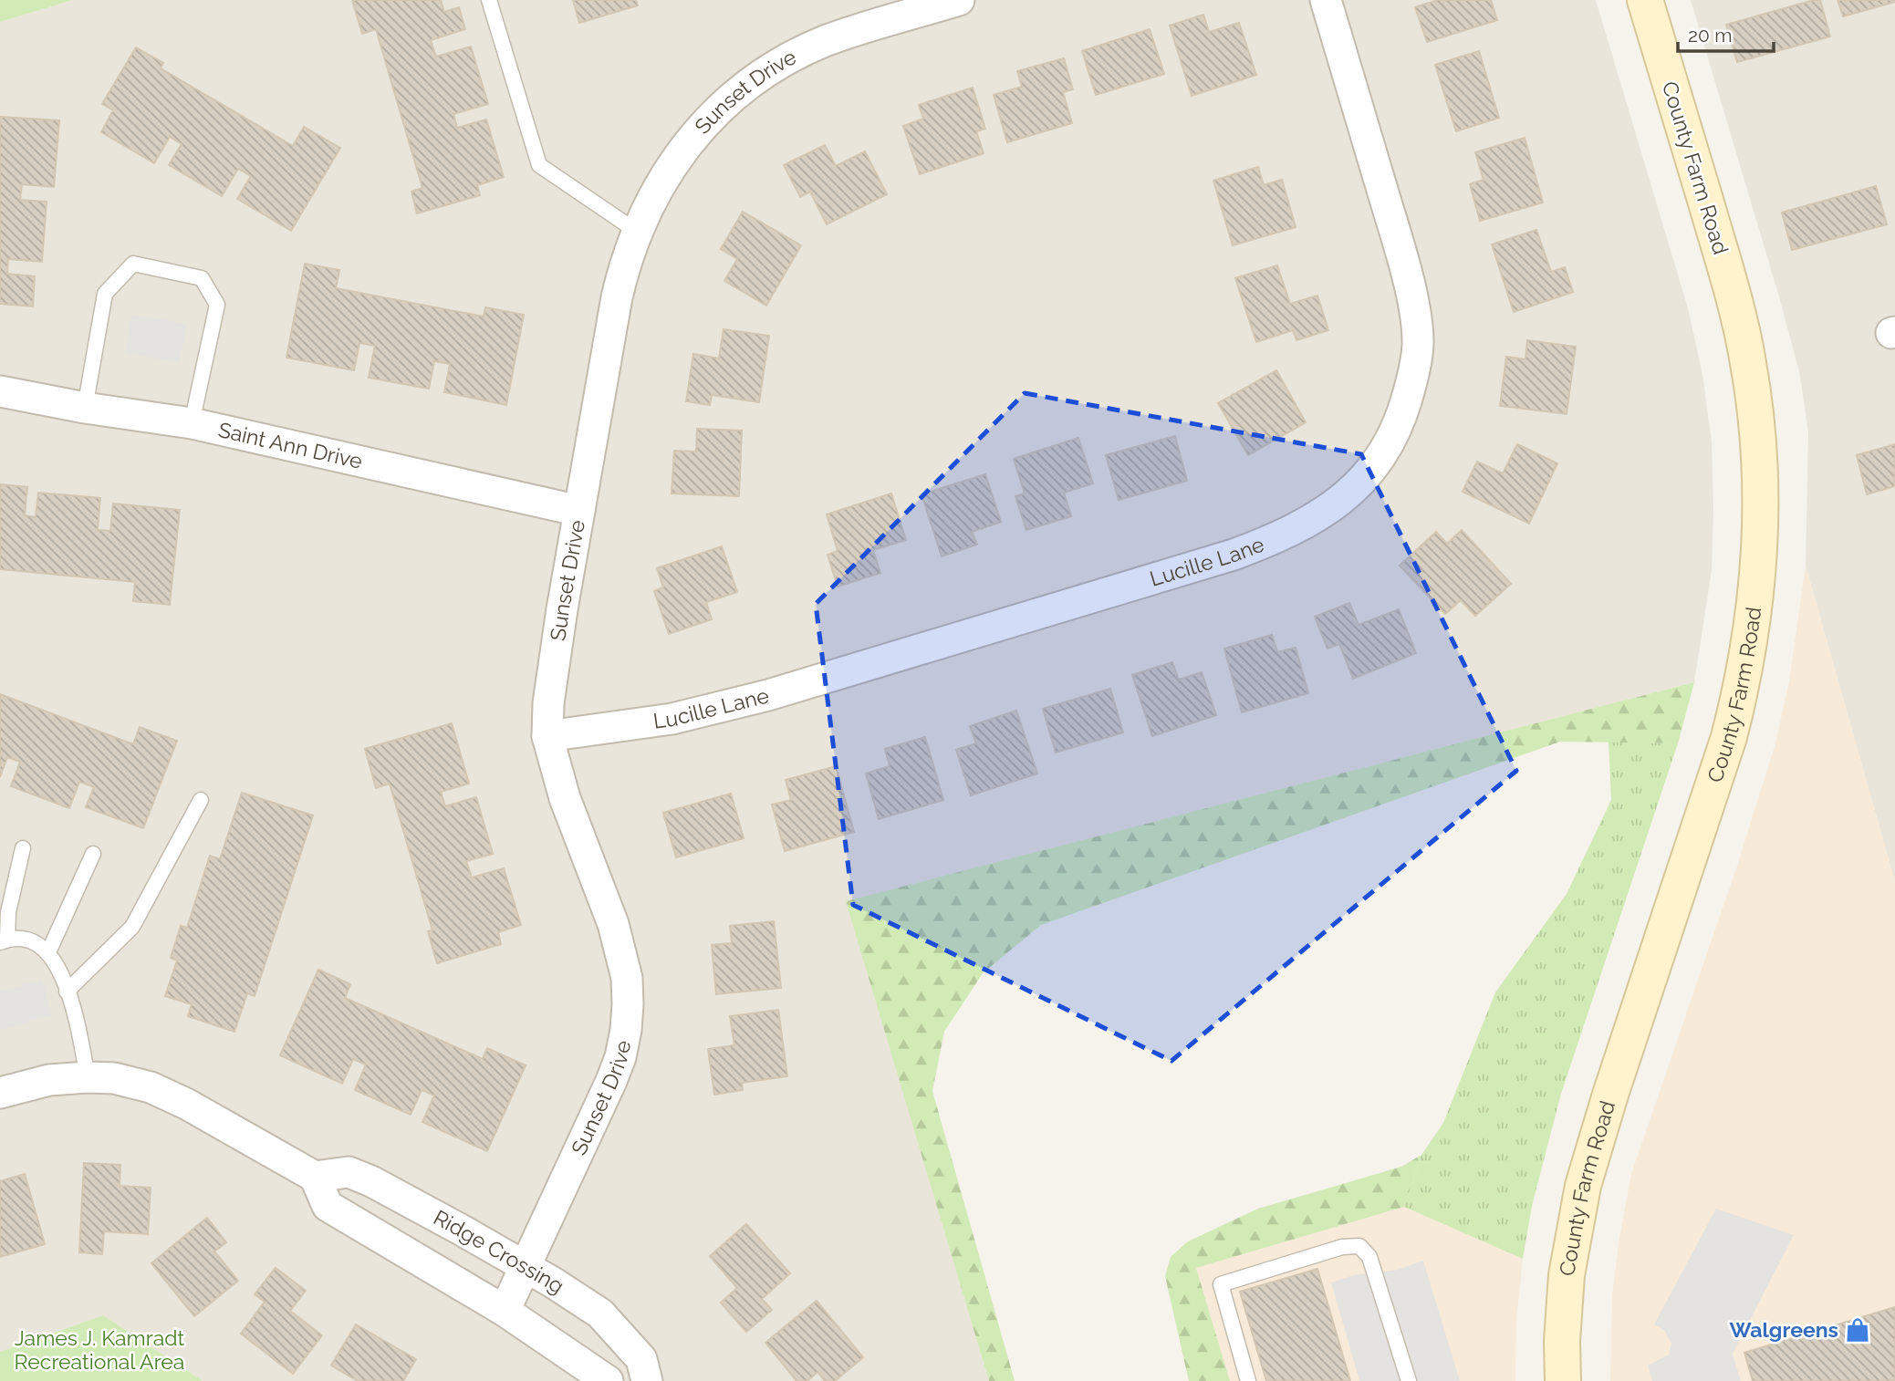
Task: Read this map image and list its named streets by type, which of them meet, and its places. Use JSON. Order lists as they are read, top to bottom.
{
  "streets": {
    "main road": ["County Farm Road"],
    "street": [
      "Sunset Drive",
      "Saint Ann Drive",
      "Lucille Lane",
      "Ridge Crossing"
    ]
  },
  "crossings": [
    ["Sunset Drive", "Saint Ann Drive"],
    ["Sunset Drive", "Lucille Lane"],
    ["Sunset Drive", "Ridge Crossing"]
  ],
  "parks": ["James J. Kamradt Recreational Area"],
  "places": {
    "shop": ["Walgreens"]
  },
  "scale_bar": "20 m"
}
